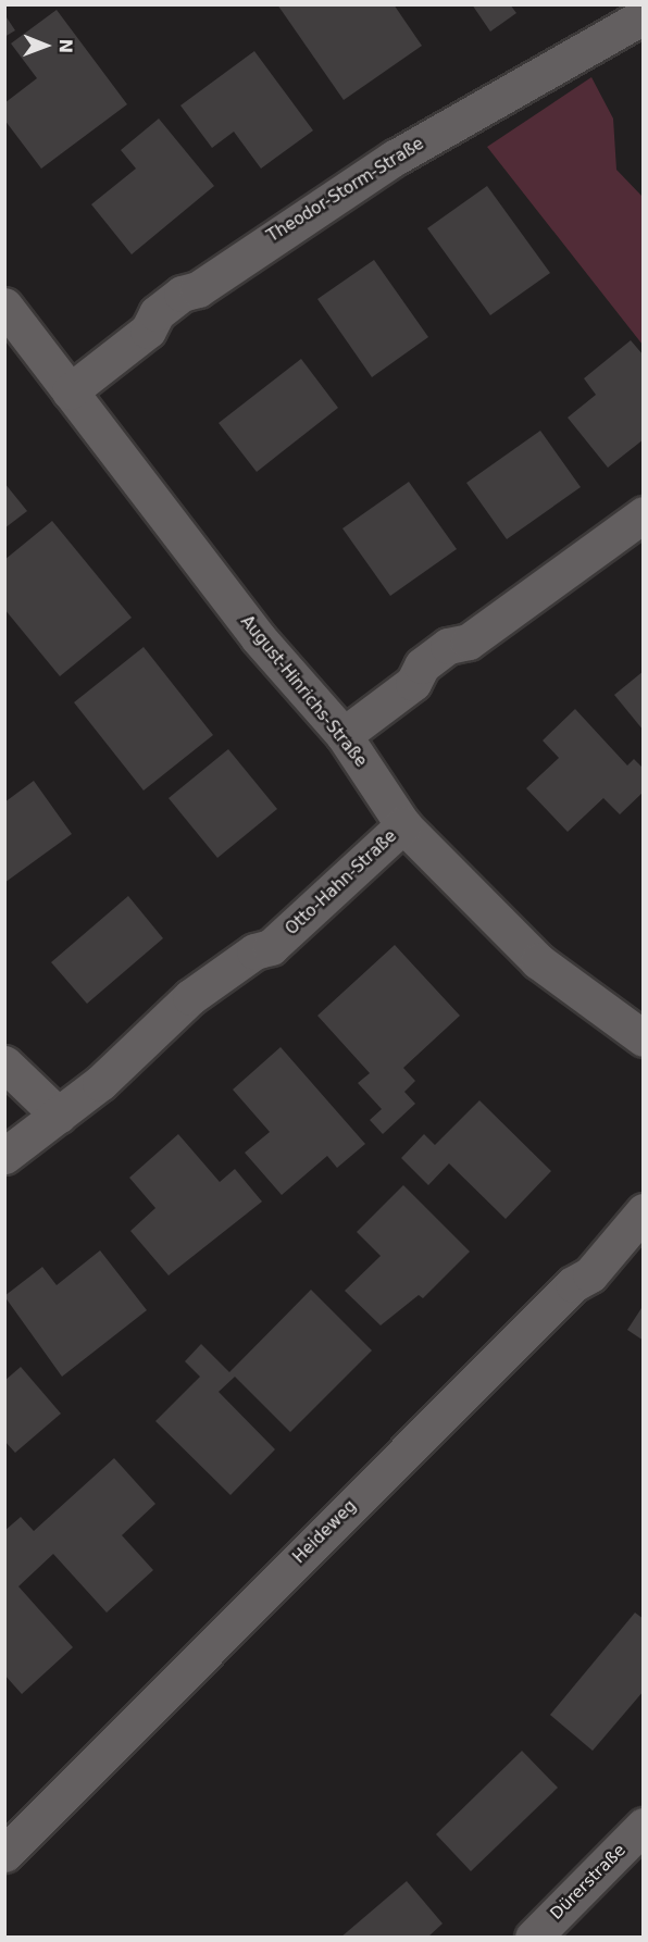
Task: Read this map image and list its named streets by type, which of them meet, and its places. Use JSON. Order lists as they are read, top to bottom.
{
  "streets": {
    "street": [
      "Theodor-Storm-Straße",
      "August-Hinrichs-Straße",
      "Otto-Hahn-Straße",
      "Heideweg",
      "Dürerstraße"
    ]
  },
  "crossings": [
    ["Theodor-Storm-Straße", "August-Hinrichs-Straße"],
    ["August-Hinrichs-Straße", "Otto-Hahn-Straße"]
  ],
  "north": "right"
}
